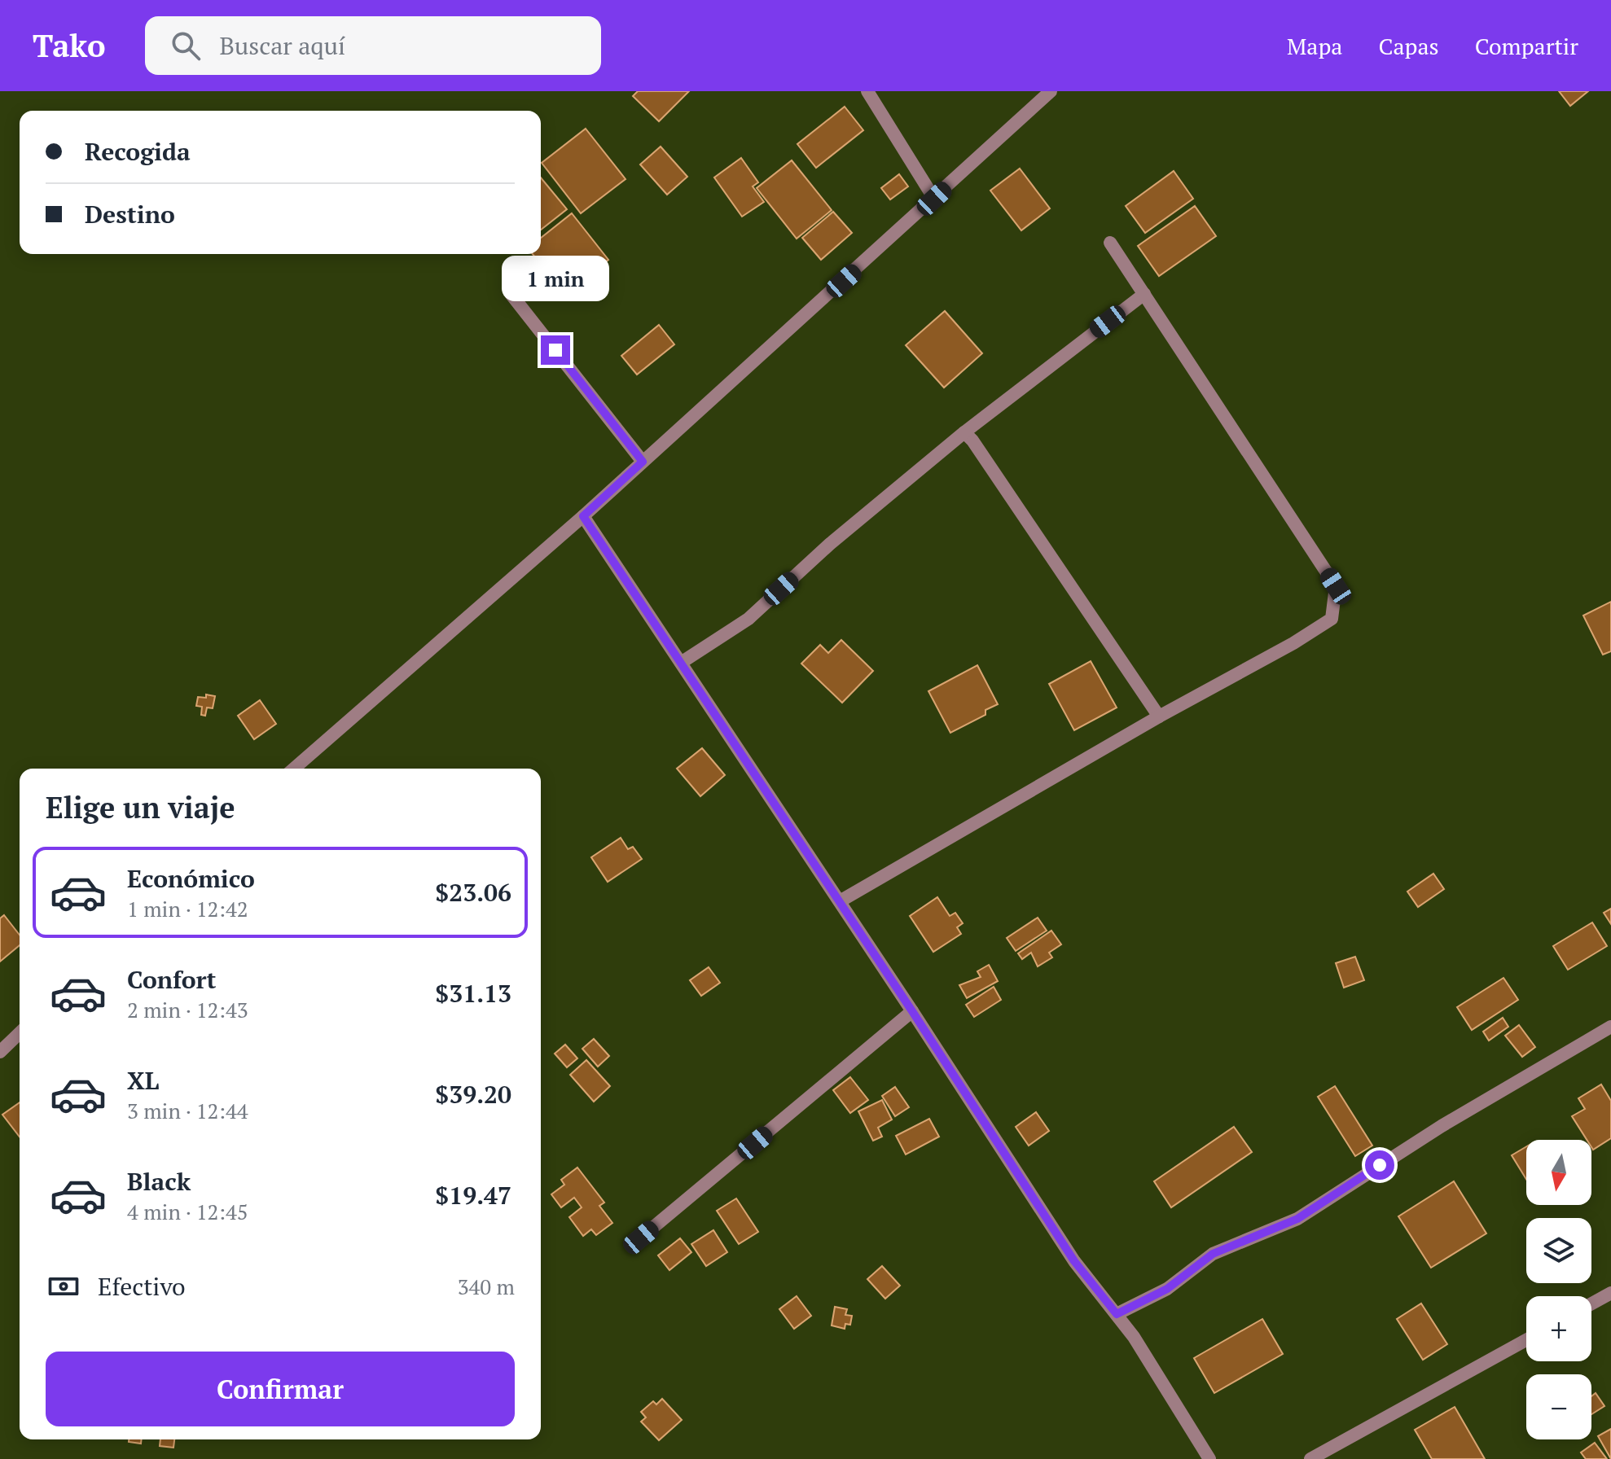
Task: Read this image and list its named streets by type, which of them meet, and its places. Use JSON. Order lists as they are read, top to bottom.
{
  "north": "bottom",
  "page": {
    "header": "Tako",
    "search": "Buscar aquí",
    "nav": ["Mapa", "Capas", "Compartir"],
    "banner": ["Recogida", "Destino"],
    "bubble": "1 min",
    "heading": "Elige un viaje",
    "list": [
      {
        "name": "Económico",
        "note": "1 min · 12:42",
        "value": "$23.06"
      },
      {
        "name": "Confort",
        "note": "2 min · 12:43",
        "value": "$31.13"
      },
      {
        "name": "XL",
        "note": "3 min · 12:44",
        "value": "$39.20"
      },
      {
        "name": "Black",
        "note": "4 min · 12:45",
        "value": "$19.47"
      }
    ],
    "map_buttons": ["+", "−"],
    "pay": ["Efectivo", "340 m"],
    "buttons": "Confirmar"
  }
}
